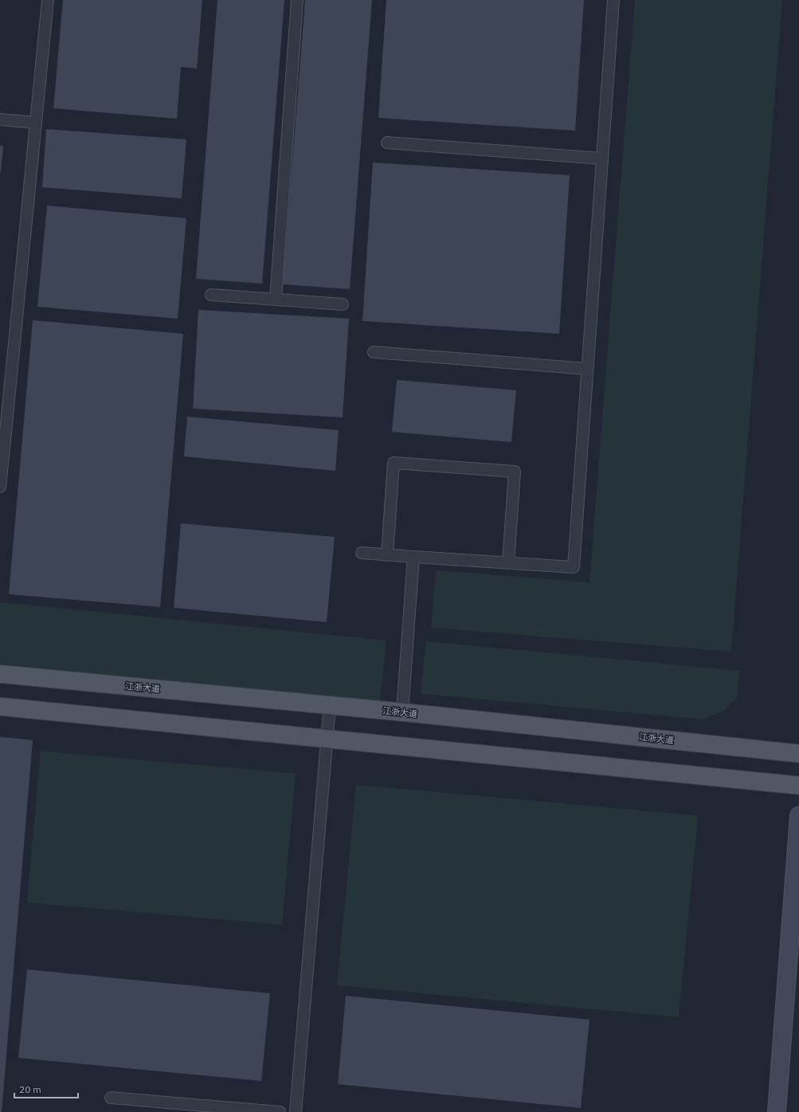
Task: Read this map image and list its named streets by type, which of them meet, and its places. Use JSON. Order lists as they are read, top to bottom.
{
  "streets": {
    "main road": ["江浙大道"]
  },
  "scale_bar": "20 m"
}
